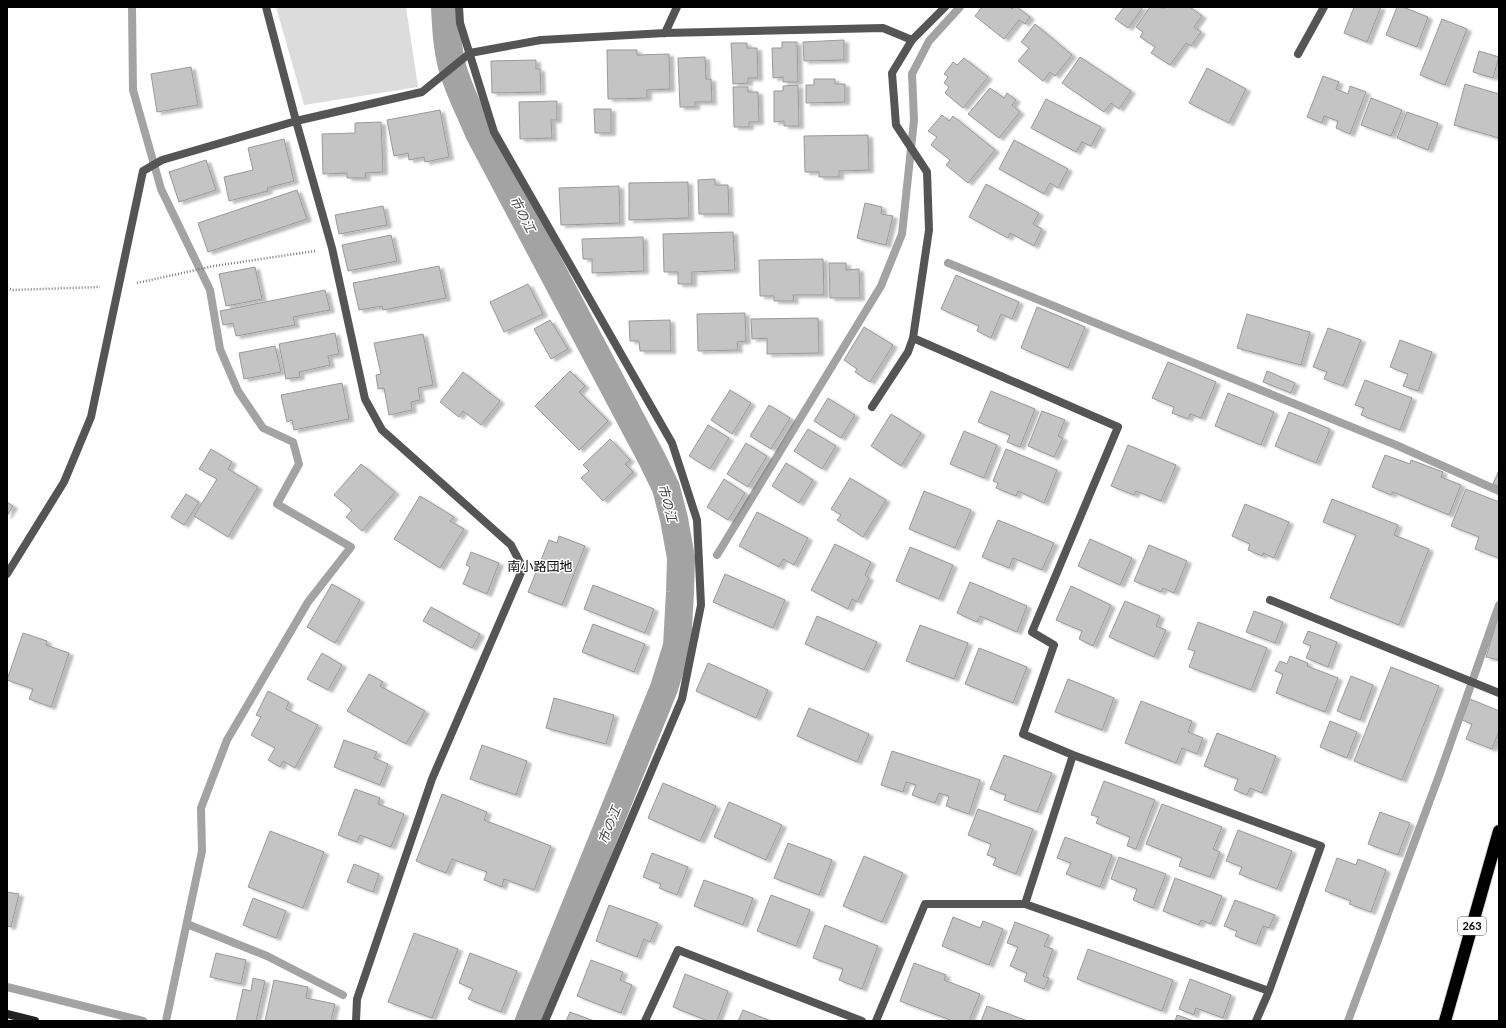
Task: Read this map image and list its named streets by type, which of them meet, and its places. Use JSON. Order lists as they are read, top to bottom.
{
  "streets": {
    "highway": ["263"]
  },
  "districts": ["南小路団地"],
  "water": ["市の江"]
}
